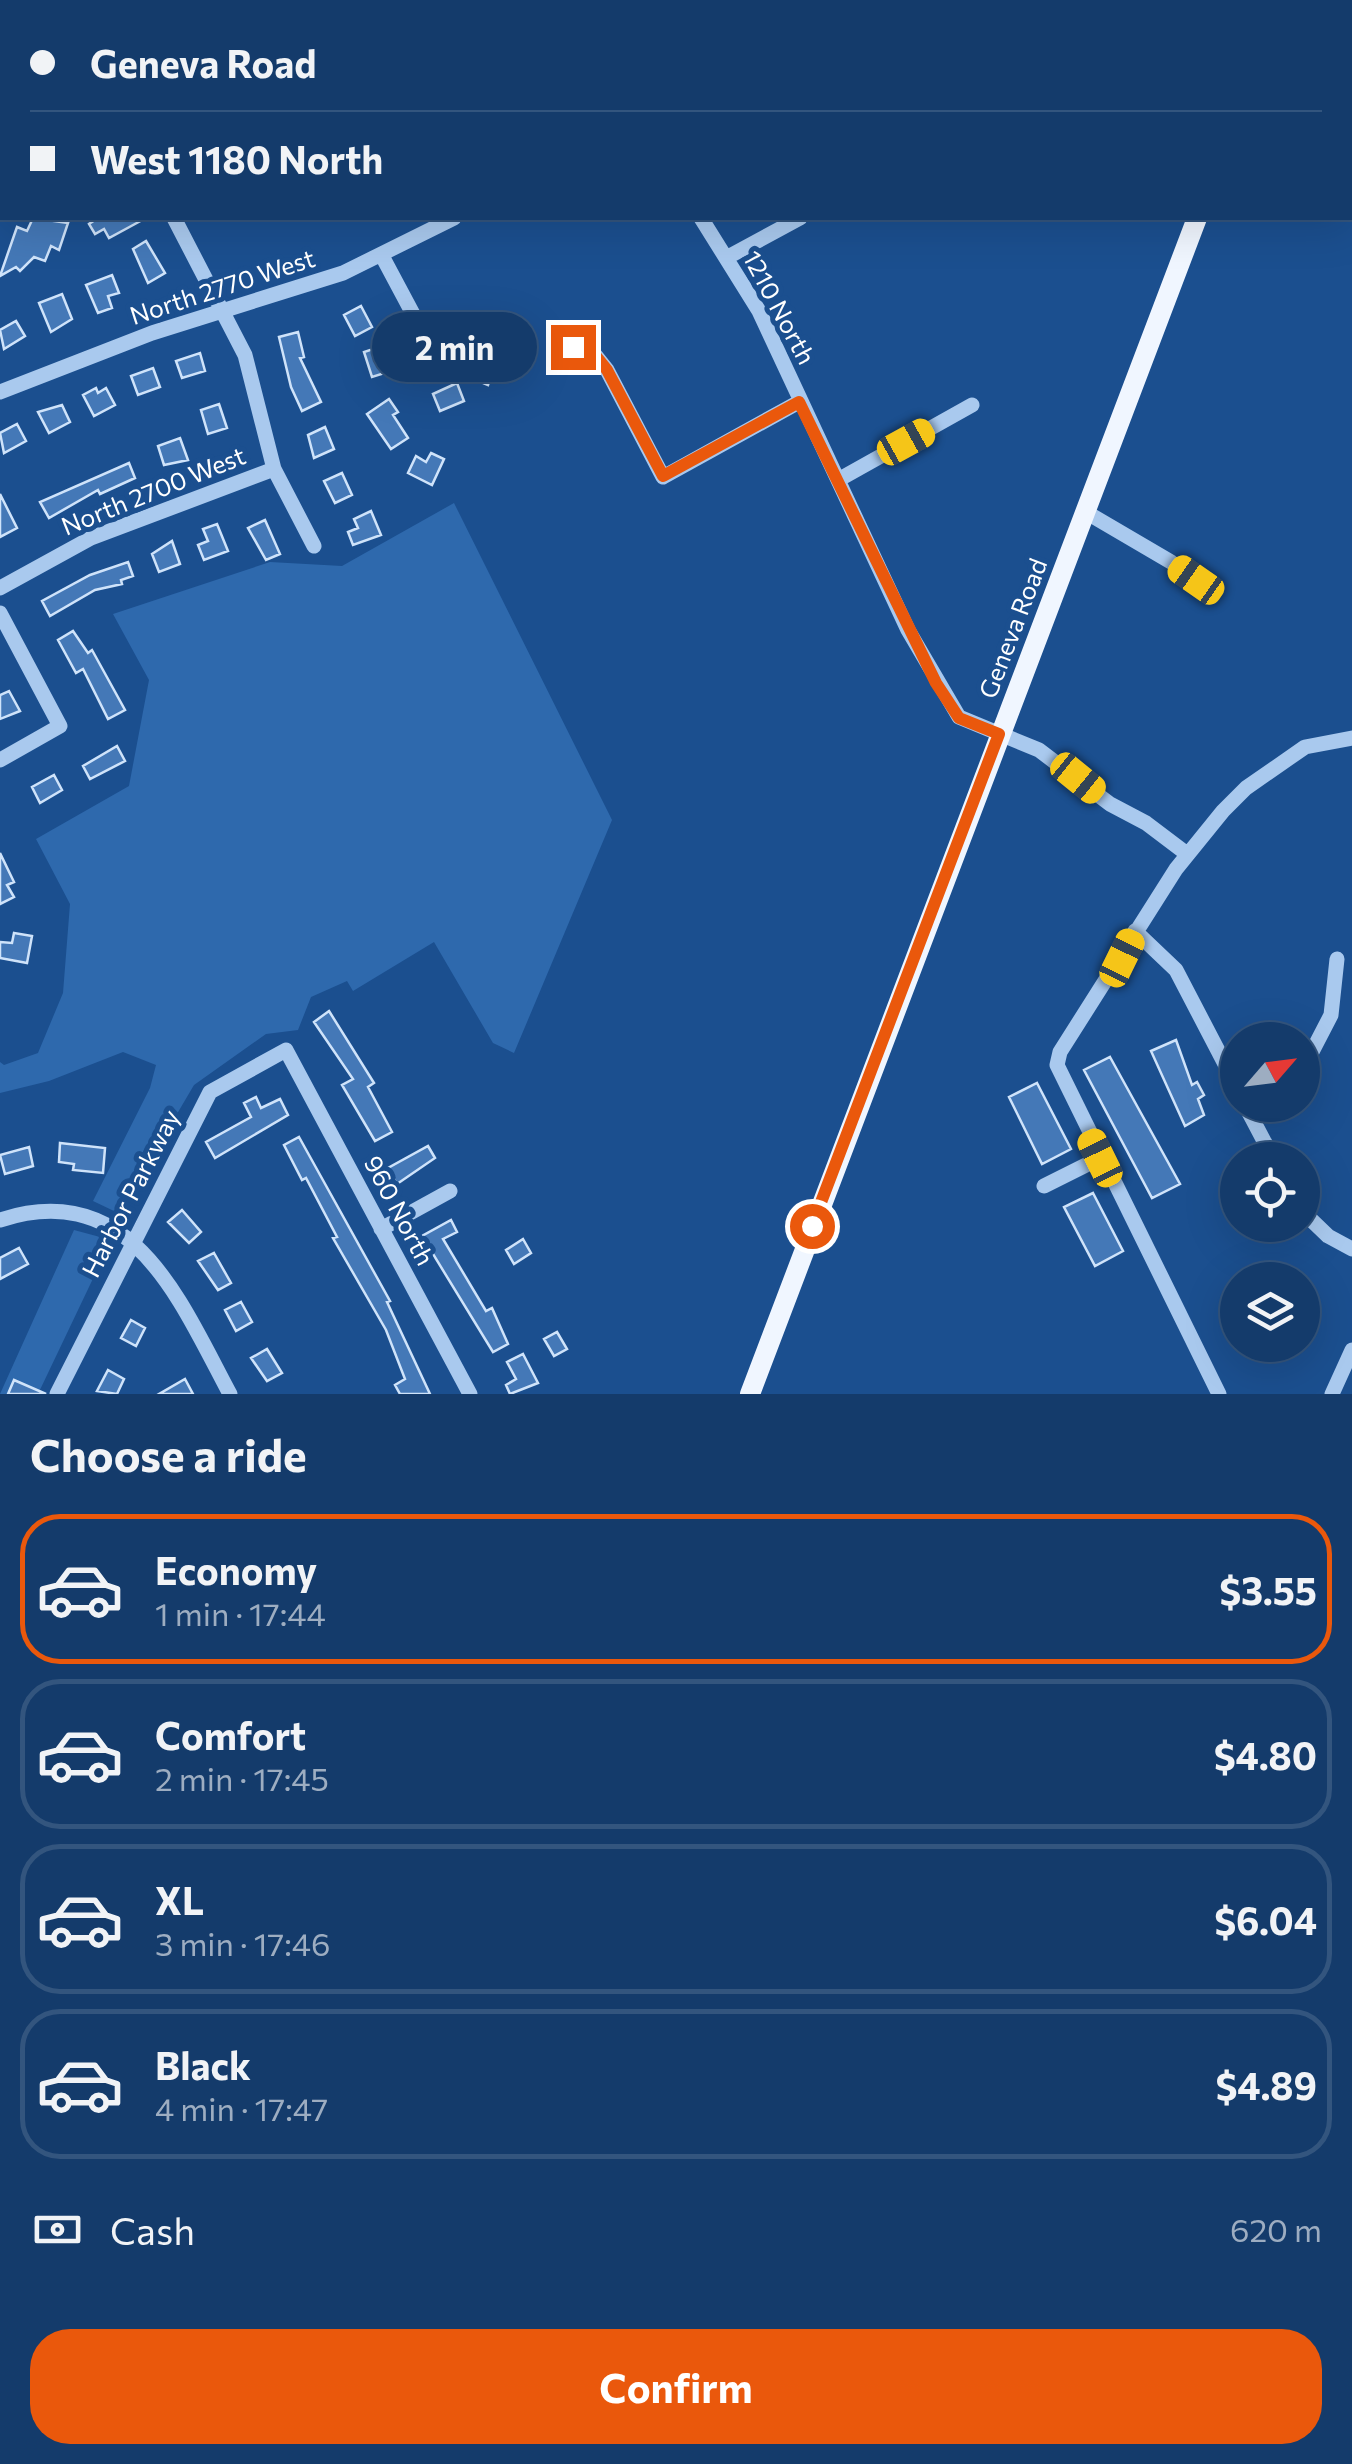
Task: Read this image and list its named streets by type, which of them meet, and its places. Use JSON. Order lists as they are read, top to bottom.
{
  "streets": {
    "main road": ["Geneva Road"],
    "street": [
      "North 2770 West",
      "1210 North",
      "North 2700 West",
      "Harbor Parkway",
      "960 North"
    ]
  },
  "crossings": [
    ["1210 North", "Geneva Road"],
    ["Harbor Parkway", "960 North"]
  ],
  "north": "top right",
  "page": {
    "banner": ["Geneva Road", "West 1180 North"],
    "bubble": "2 min",
    "heading": "Choose a ride",
    "list": [
      {
        "name": "Economy",
        "note": "1 min · 17:44",
        "value": "$3.55"
      },
      {
        "name": "Comfort",
        "note": "2 min · 17:45",
        "value": "$4.80"
      },
      {
        "name": "XL",
        "note": "3 min · 17:46",
        "value": "$6.04"
      },
      {
        "name": "Black",
        "note": "4 min · 17:47",
        "value": "$4.89"
      }
    ],
    "pay": ["Cash", "620 m"],
    "buttons": "Confirm"
  }
}
